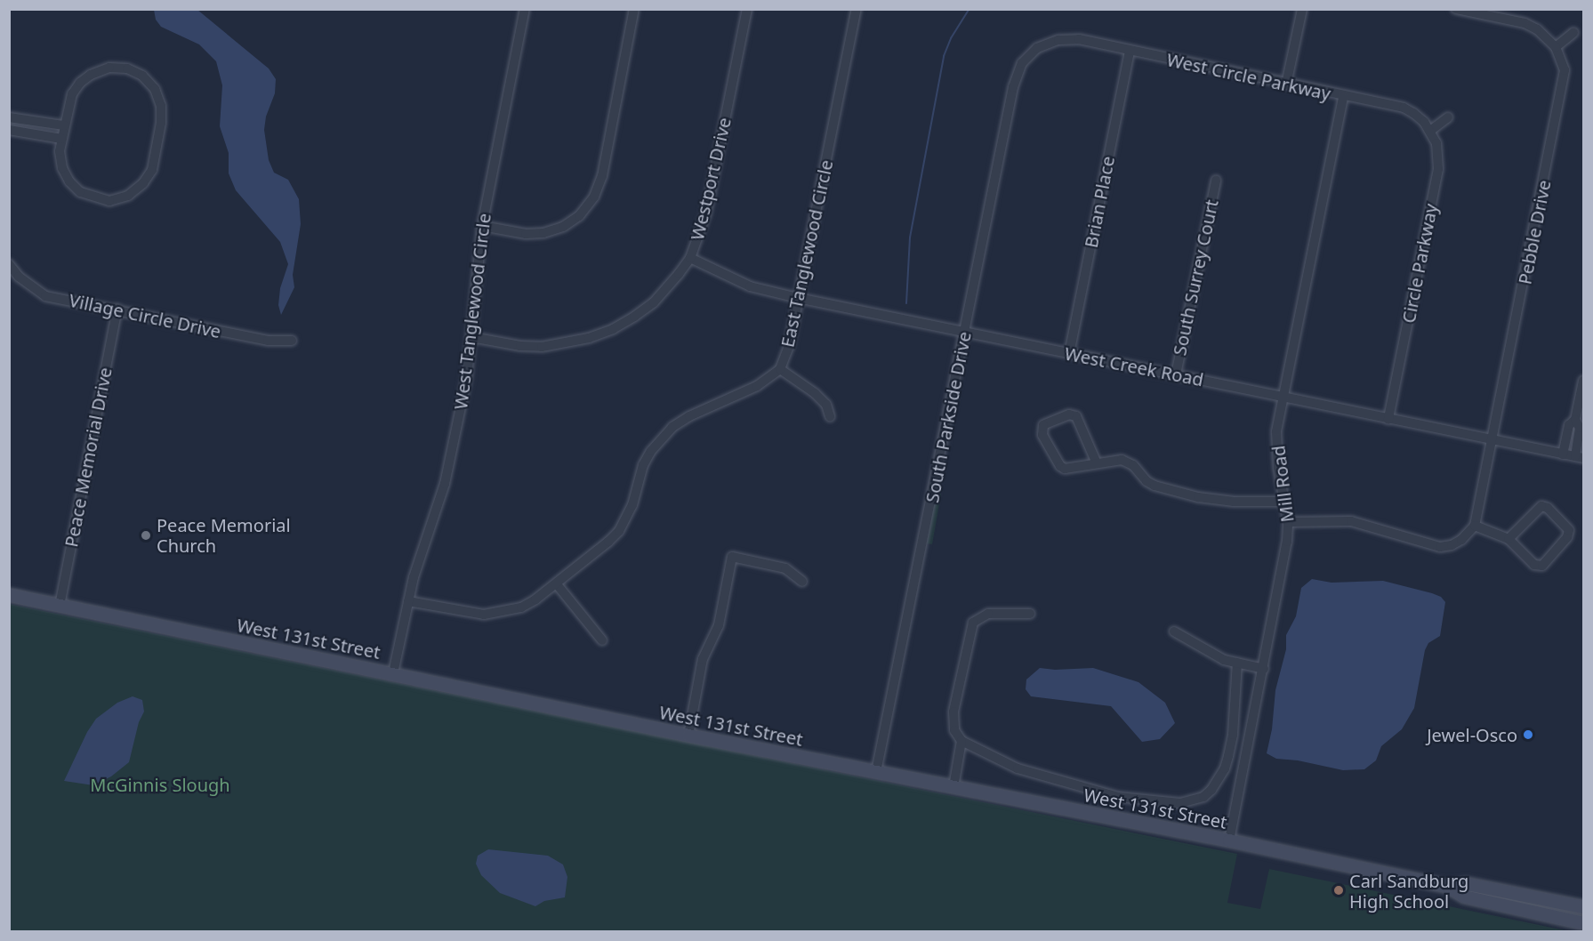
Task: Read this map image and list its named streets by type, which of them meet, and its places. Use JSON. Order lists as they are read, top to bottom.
{
  "streets": {
    "street": [
      "West Circle Parkway",
      "Westport Drive",
      "Brian Place",
      "Pebble Drive",
      "East Tanglewood Circle",
      "Circle Parkway",
      "South Surrey Court",
      "West Tanglewood Circle",
      "Village Circle Drive",
      "West Creek Road",
      "South Parkside Drive",
      "Peace Memorial Drive",
      "Mill Road",
      "West 131st Street"
    ]
  },
  "crossings": [
    ["West Circle Parkway", "Brian Place"],
    ["West Circle Parkway", "Circle Parkway"],
    ["West Circle Parkway", "South Parkside Drive"],
    ["West Circle Parkway", "Mill Road"],
    ["Westport Drive", "West Tanglewood Circle"],
    ["Westport Drive", "West Creek Road"],
    ["Brian Place", "West Creek Road"],
    ["Pebble Drive", "West Creek Road"],
    ["East Tanglewood Circle", "West Tanglewood Circle"],
    ["East Tanglewood Circle", "West Creek Road"],
    ["Circle Parkway", "West Creek Road"],
    ["South Surrey Court", "West Creek Road"],
    ["West Tanglewood Circle", "West 131st Street"],
    ["Village Circle Drive", "Peace Memorial Drive"],
    ["West Creek Road", "South Parkside Drive"],
    ["West Creek Road", "Mill Road"],
    ["South Parkside Drive", "West 131st Street"],
    ["Peace Memorial Drive", "West 131st Street"],
    ["Mill Road", "West 131st Street"]
  ],
  "parks": ["McGinnis Slough"],
  "places": ["Peace Memorial Church", "Jewel-Osco", "Carl Sandburg High School"]
}
